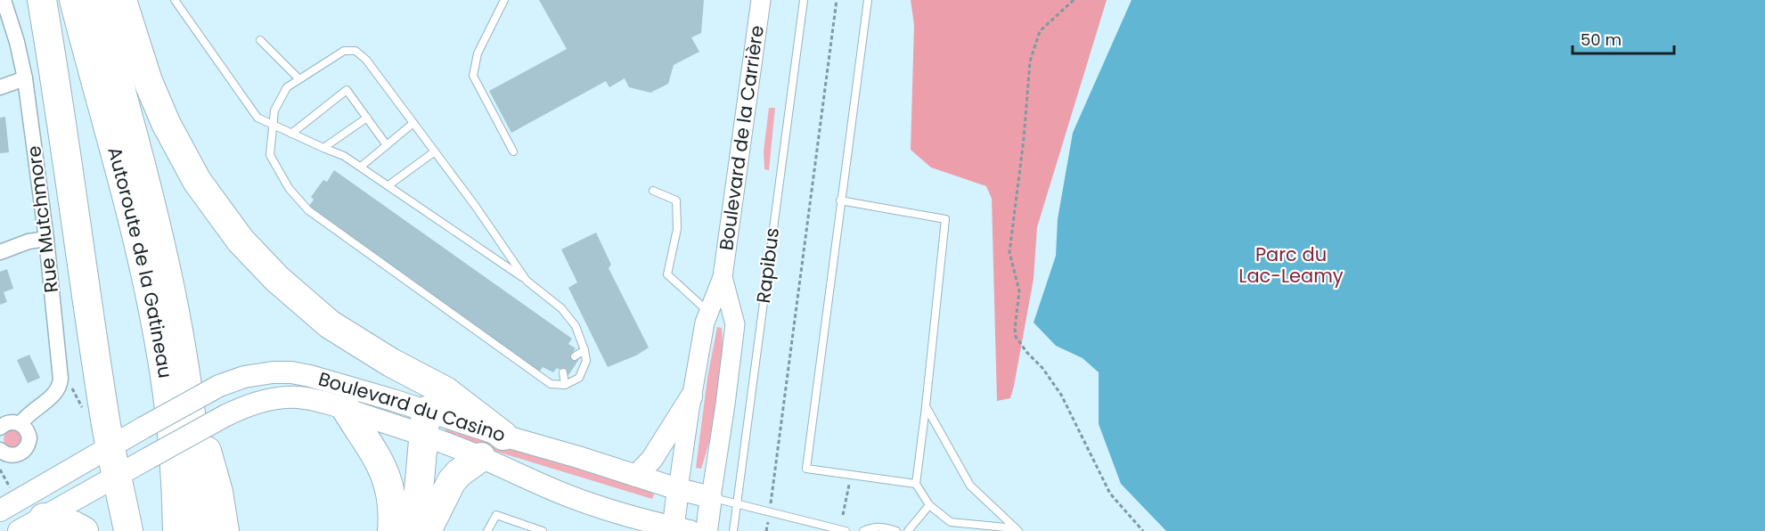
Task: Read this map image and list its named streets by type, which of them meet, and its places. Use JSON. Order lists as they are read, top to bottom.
{
  "streets": {
    "highway": ["Autoroute de la Gatineau"],
    "main road": ["Boulevard de la Carrière", "Boulevard du Casino"],
    "street": ["Rue Mutchmore"],
    "lane": ["Rapibus"]
  },
  "crossings": [
    ["Boulevard de la Carrière", "Boulevard du Casino"],
    ["Rapibus", "Boulevard du Casino"]
  ],
  "parks": ["Parc du Lac-Leamy"],
  "scale_bar": "50 m"
}
